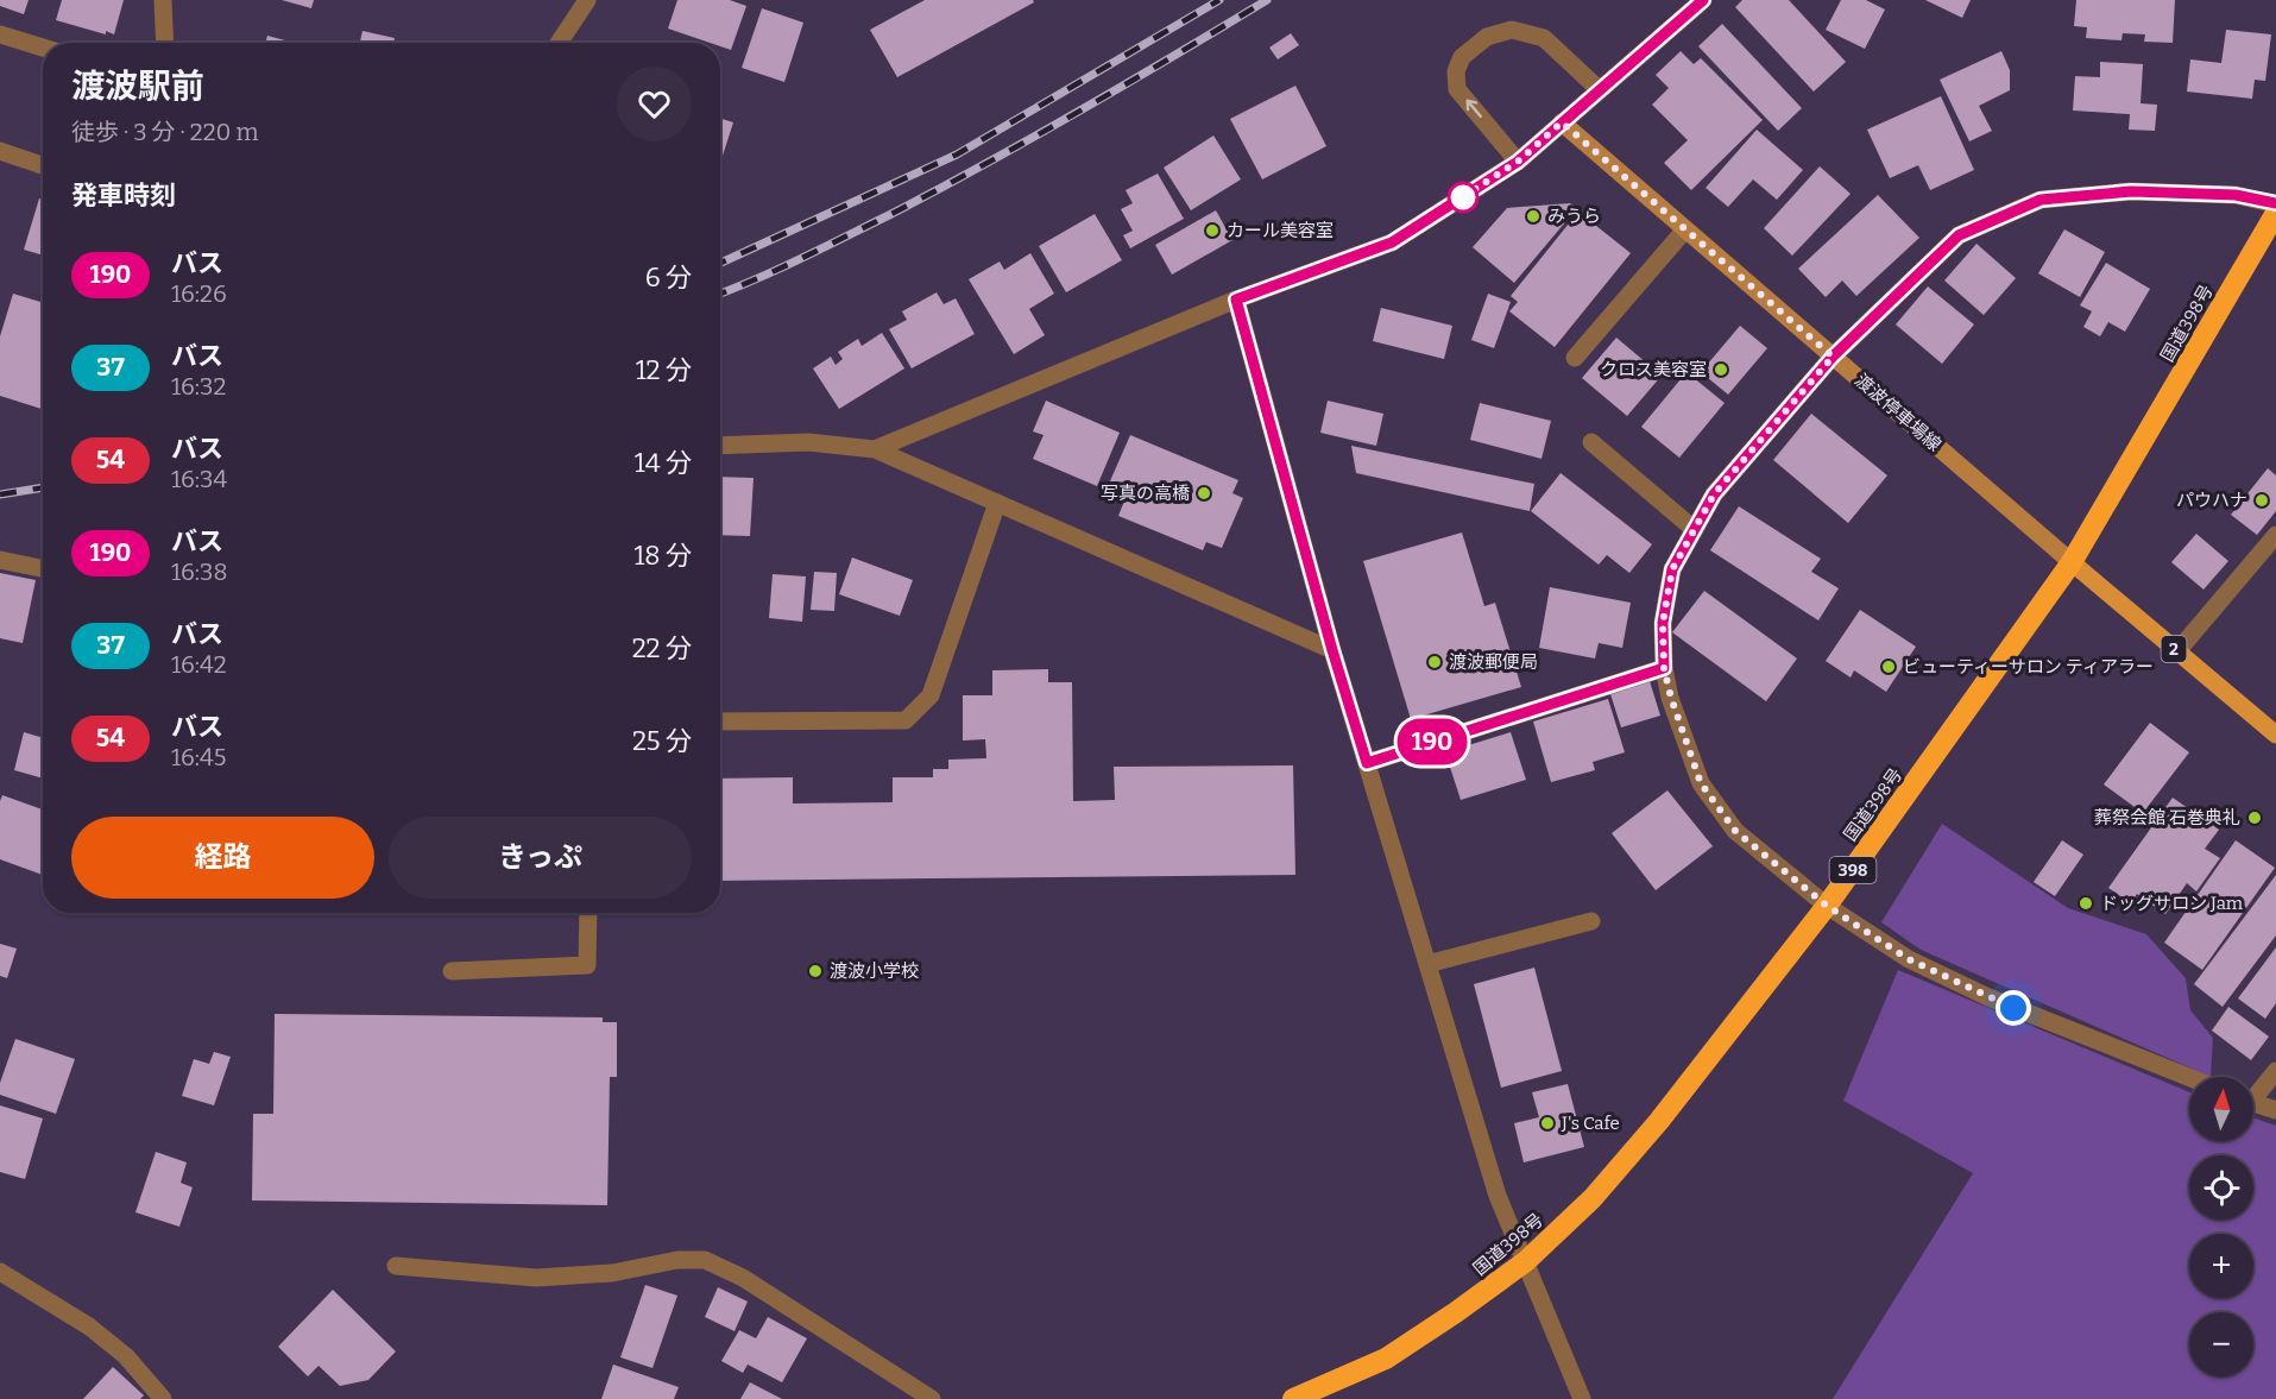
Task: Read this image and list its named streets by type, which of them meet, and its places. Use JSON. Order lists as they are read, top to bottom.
{
  "streets": {
    "highway": ["国道398号", "398"],
    "main road": ["渡波停車場線", "2"]
  },
  "crossings": [
    ["国道398号", "渡波停車場線"],
    ["国道398号", "2"],
    ["渡波停車場線", "2"]
  ],
  "places": [
    "みうら",
    "カール美容室",
    "クロス美容室",
    "写真の高橋",
    "パウハナ",
    "渡波郵便局",
    "ビューティーサロン ティアラー",
    "葬祭会館 石巻典礼",
    "ドッグサロン Jam",
    "渡波小学校",
    "J's Cafe"
  ],
  "lines": ["bus line 190"],
  "north": "top",
  "page": {
    "on_map": "190",
    "heading": [
      ["渡波駅前", "徒歩 · 3 分 · 220 m"],
      "発車時刻"
    ],
    "list": [
      {
        "mark": "190",
        "name": "バス",
        "note": "16:26",
        "value": "6 分"
      },
      {
        "mark": "37",
        "name": "バス",
        "note": "16:32",
        "value": "12 分"
      },
      {
        "mark": "54",
        "name": "バス",
        "note": "16:34",
        "value": "14 分"
      },
      {
        "mark": "190",
        "name": "バス",
        "note": "16:38",
        "value": "18 分"
      },
      {
        "mark": "37",
        "name": "バス",
        "note": "16:42",
        "value": "22 分"
      },
      {
        "mark": "54",
        "name": "バス",
        "note": "16:45",
        "value": "25 分"
      }
    ],
    "buttons": ["経路", "きっぷ"],
    "map_buttons": ["+", "−"]
  }
}
